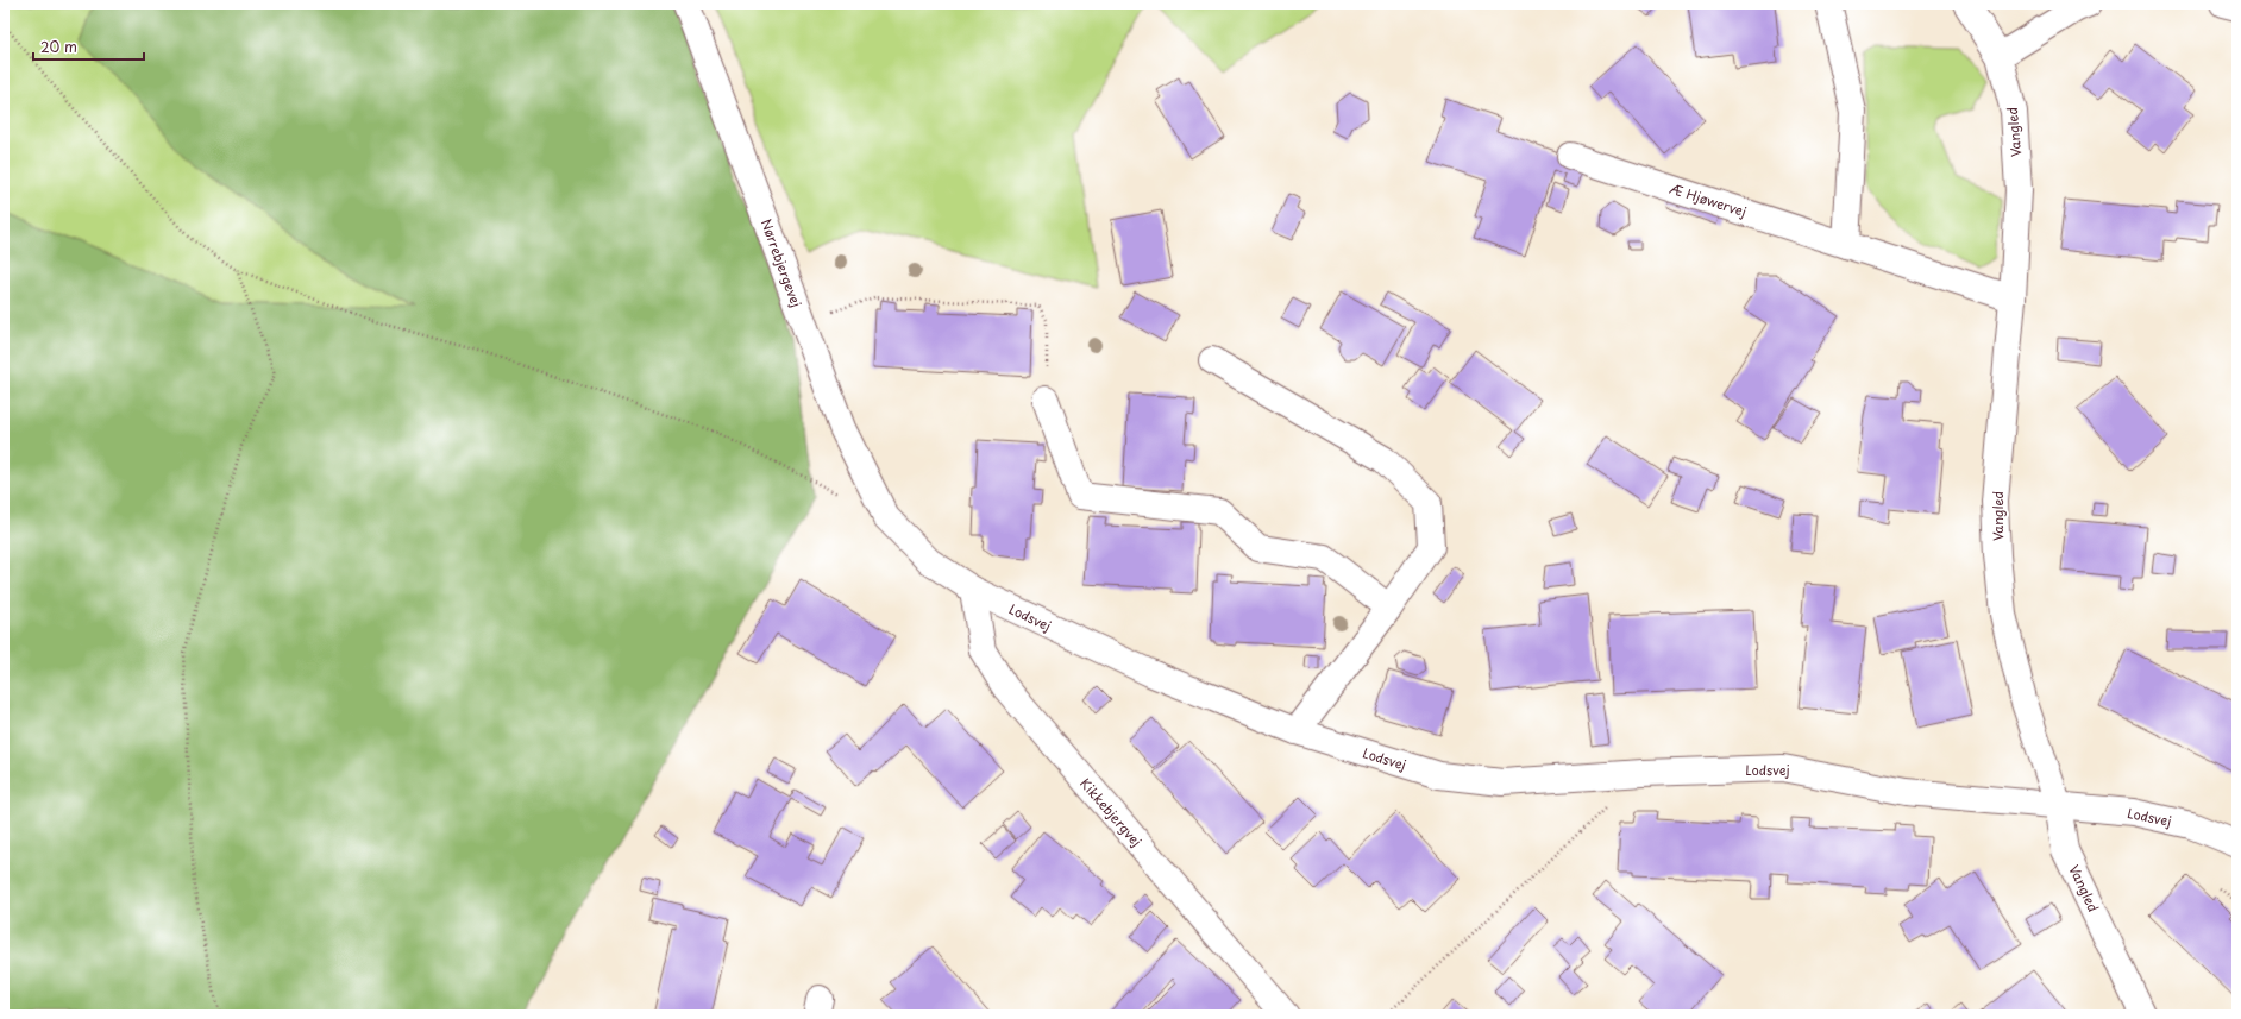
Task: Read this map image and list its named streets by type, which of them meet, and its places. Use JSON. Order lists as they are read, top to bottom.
{
  "streets": {
    "street": [
      "Vangled",
      "Æ Hjøwervej",
      "Nørrebjergevej",
      "Lodsvej",
      "Kikkebjergvej"
    ]
  },
  "crossings": [
    ["Vangled", "Æ Hjøwervej"],
    ["Vangled", "Lodsvej"],
    ["Nørrebjergevej", "Lodsvej"],
    ["Lodsvej", "Kikkebjergvej"]
  ],
  "scale_bar": "20 m"
}
